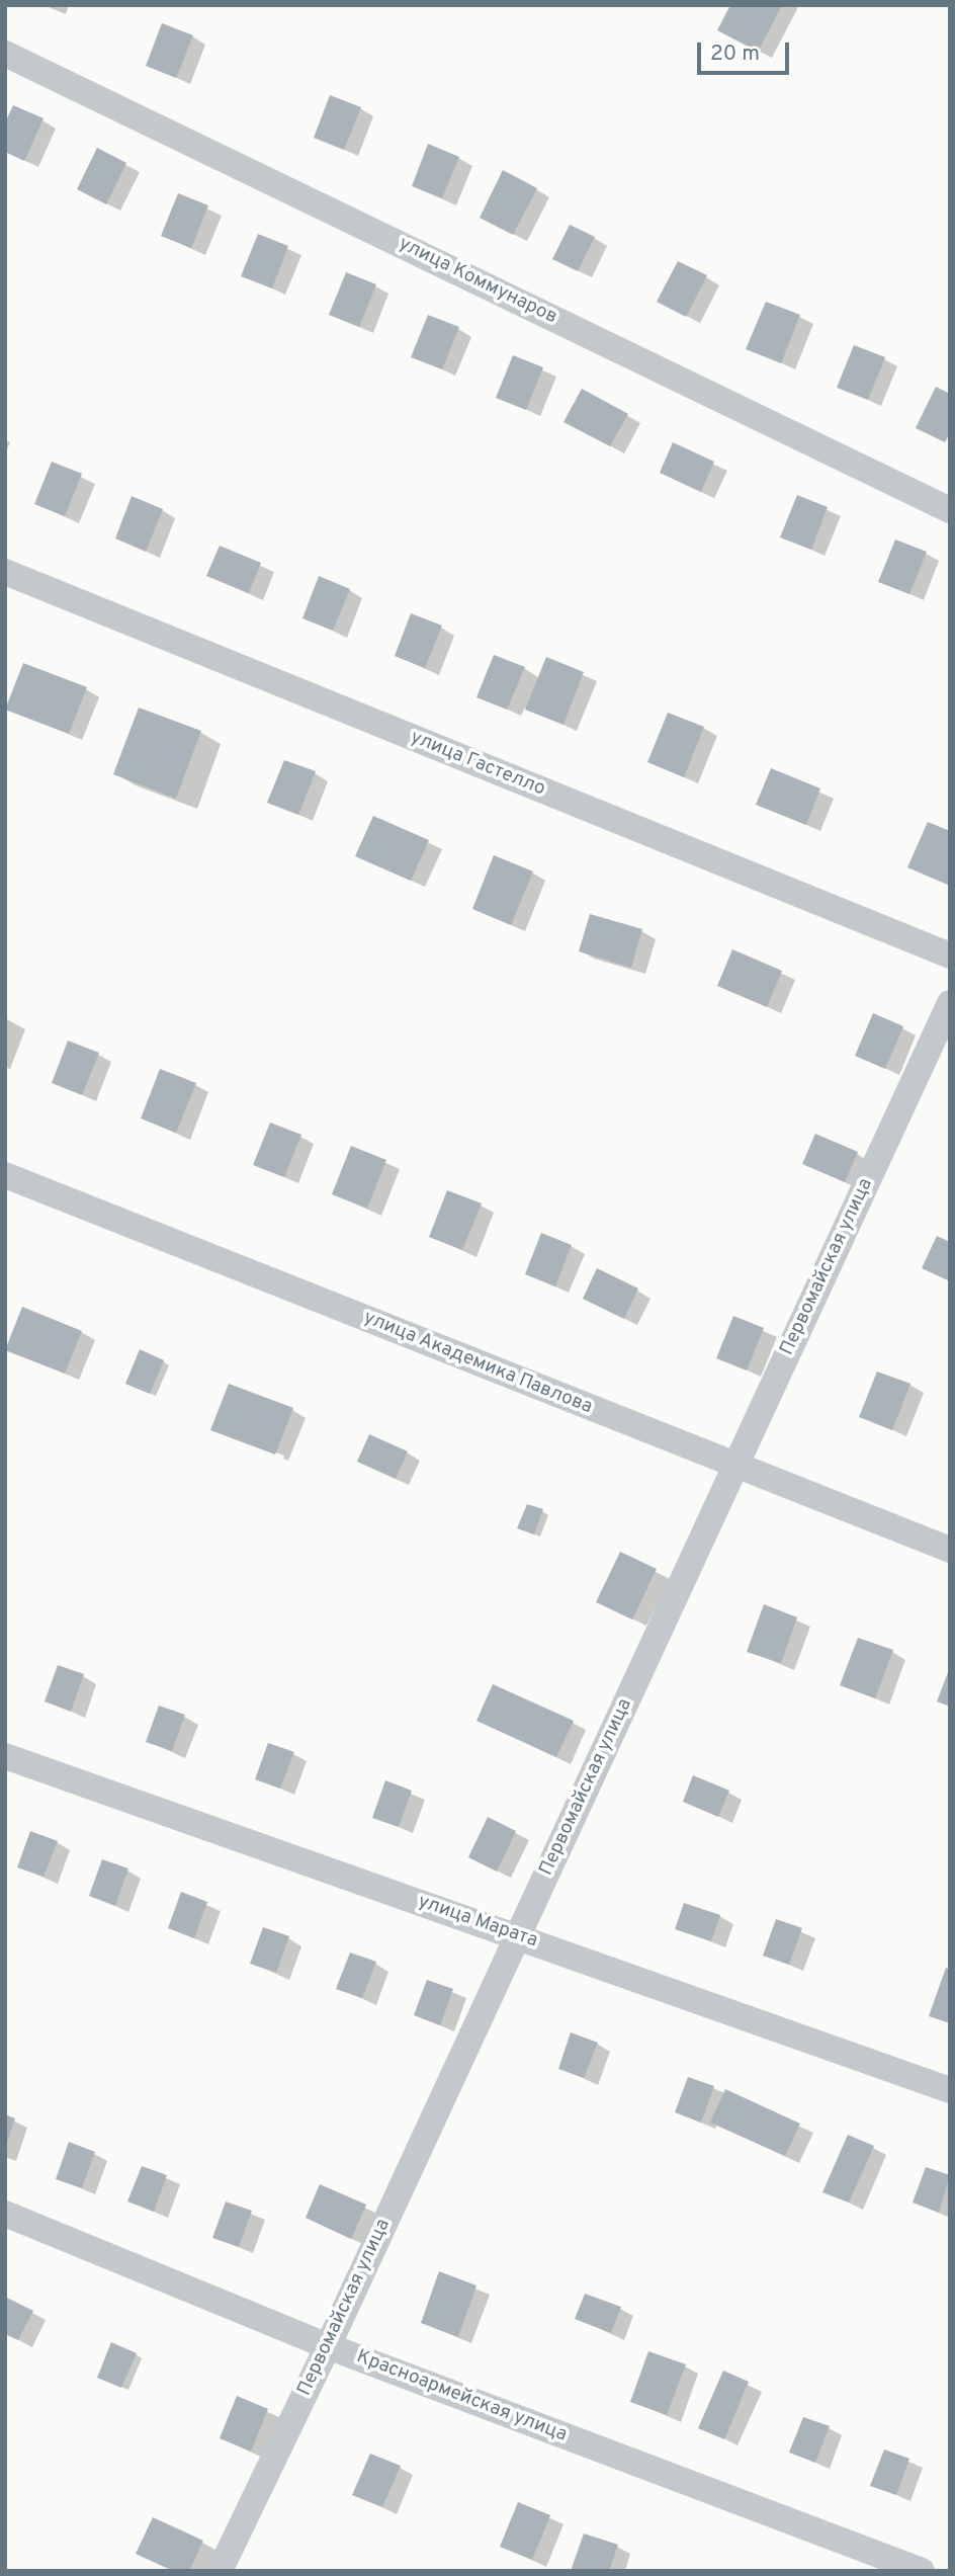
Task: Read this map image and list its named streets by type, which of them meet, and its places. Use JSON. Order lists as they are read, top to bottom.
{
  "streets": {
    "street": [
      "улица Коммунаров",
      "улица Гастелло",
      "Первомайская улица",
      "улица Академика Павлова",
      "улица Марата",
      "Красноармейская улица"
    ]
  },
  "crossings": [
    ["Первомайская улица", "улица Академика Павлова"],
    ["Первомайская улица", "улица Марата"],
    ["Первомайская улица", "Красноармейская улица"]
  ],
  "scale_bar": "20 m"
}
